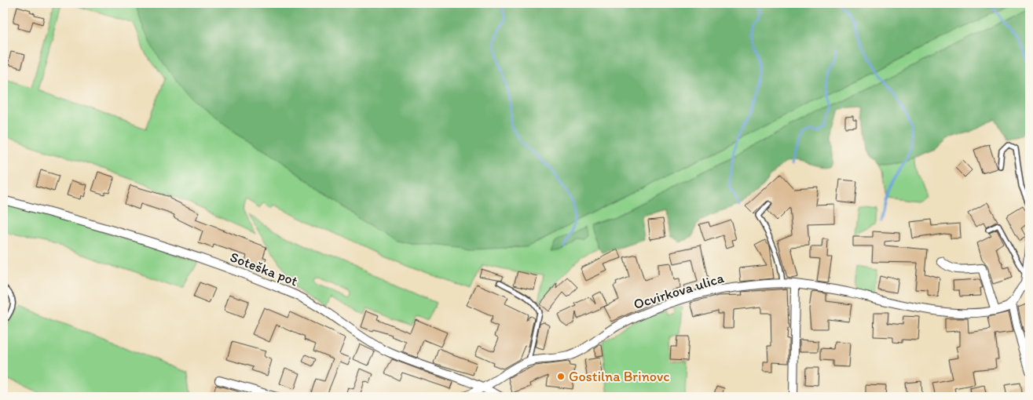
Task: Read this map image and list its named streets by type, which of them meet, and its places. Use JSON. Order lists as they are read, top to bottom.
{
  "streets": {
    "street": ["Soteška pot", "Ocvirkova ulica"]
  },
  "crossings": [
    ["Soteška pot", "Ocvirkova ulica"]
  ],
  "places": ["Gostilna Brinovc"]
}
